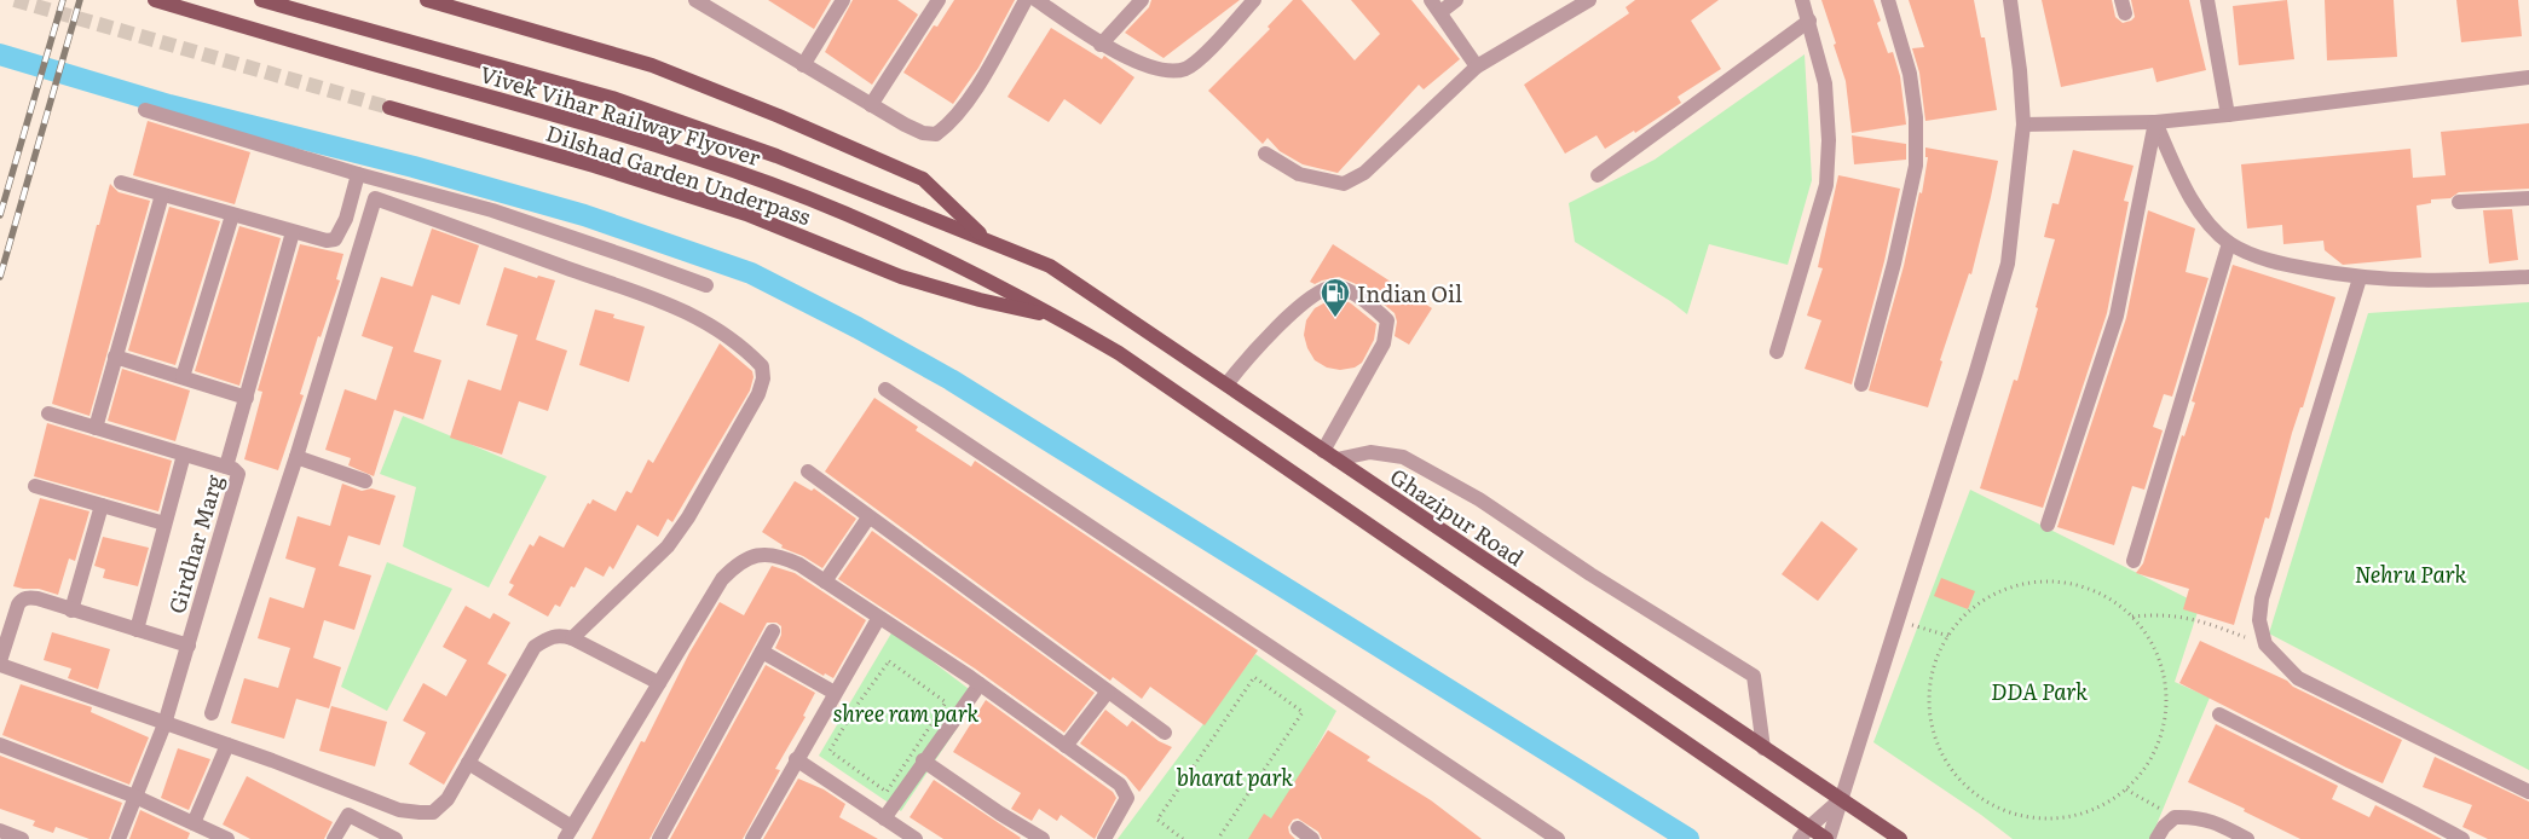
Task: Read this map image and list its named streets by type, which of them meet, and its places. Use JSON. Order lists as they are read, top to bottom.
{
  "streets": {
    "main road": ["Vivek Vihar Railway Flyover", "Dilshad Garden Underpass", "Ghazipur Road"],
    "street": ["Girdhar Marg"]
  },
  "crossings": [
    ["Vivek Vihar Railway Flyover", "Dilshad Garden Underpass"],
    ["Vivek Vihar Railway Flyover", "Ghazipur Road"]
  ],
  "parks": [
    "Nehru Park",
    "DDA Park",
    "shree ram park",
    "bharat park"
  ],
  "places": {
    "fuel station": ["Indian Oil"]
  }
}
